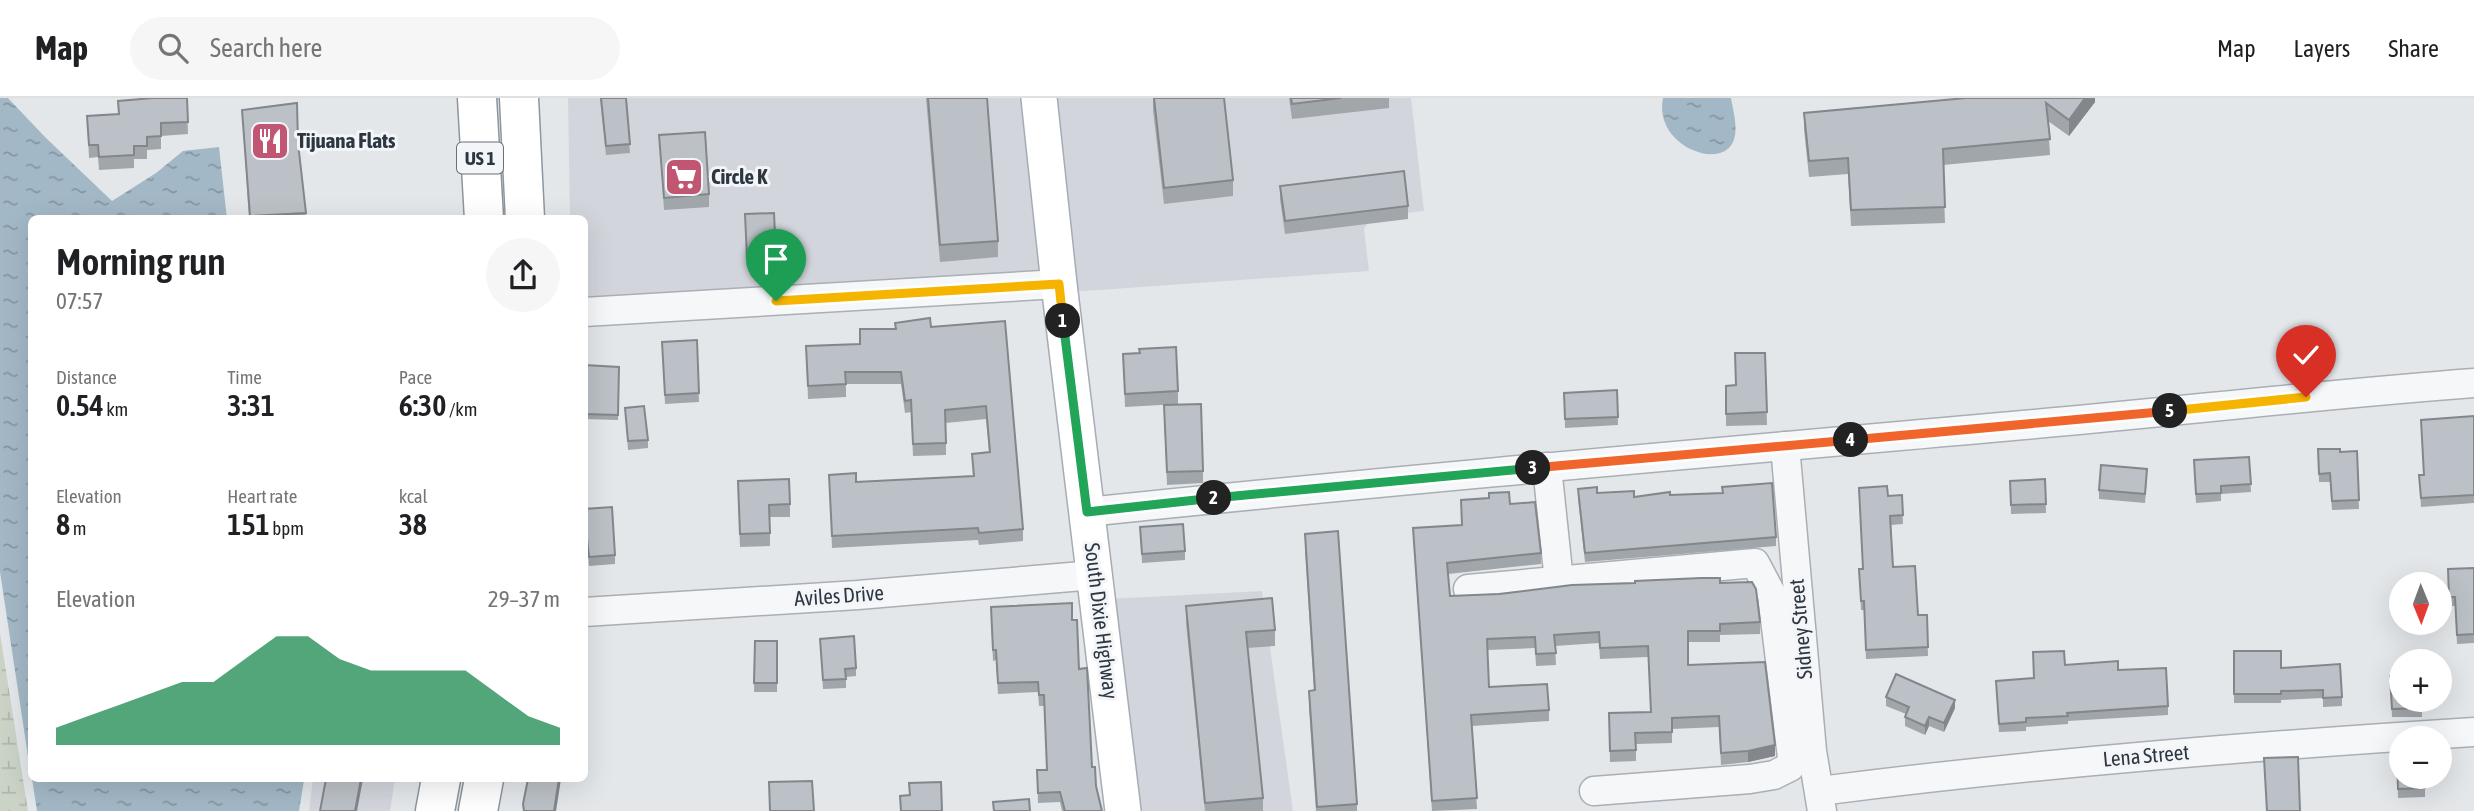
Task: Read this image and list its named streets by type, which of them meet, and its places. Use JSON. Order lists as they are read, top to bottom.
{
  "streets": {
    "highway": ["US 1"],
    "main road": ["South Dixie Highway"],
    "street": ["Aviles Drive", "Sidney Street", "Lena Street"]
  },
  "crossings": [
    ["Aviles Drive", "South Dixie Highway"],
    ["Sidney Street", "Lena Street"]
  ],
  "places": {
    "restaurant": ["Tijuana Flats"],
    "supermarket": ["Circle K"]
  },
  "north": "bottom",
  "page": {
    "header": "Map",
    "search": "Search here",
    "nav": ["Map", "Layers", "Share"],
    "heading": ["Morning run", "07:57"],
    "pins": [
      "1",
      "5",
      "4",
      "3",
      "2"
    ],
    "stats": [
      ["Distance", "0.54 km"],
      ["Time", "3:31"],
      ["Pace", "6:30 /km"],
      ["Elevation", "8 m"],
      ["Heart rate", "151 bpm"],
      ["kcal", "38"]
    ],
    "map_buttons": ["+", "−"],
    "chart": ["Elevation", "29–37 m"]
  }
}
